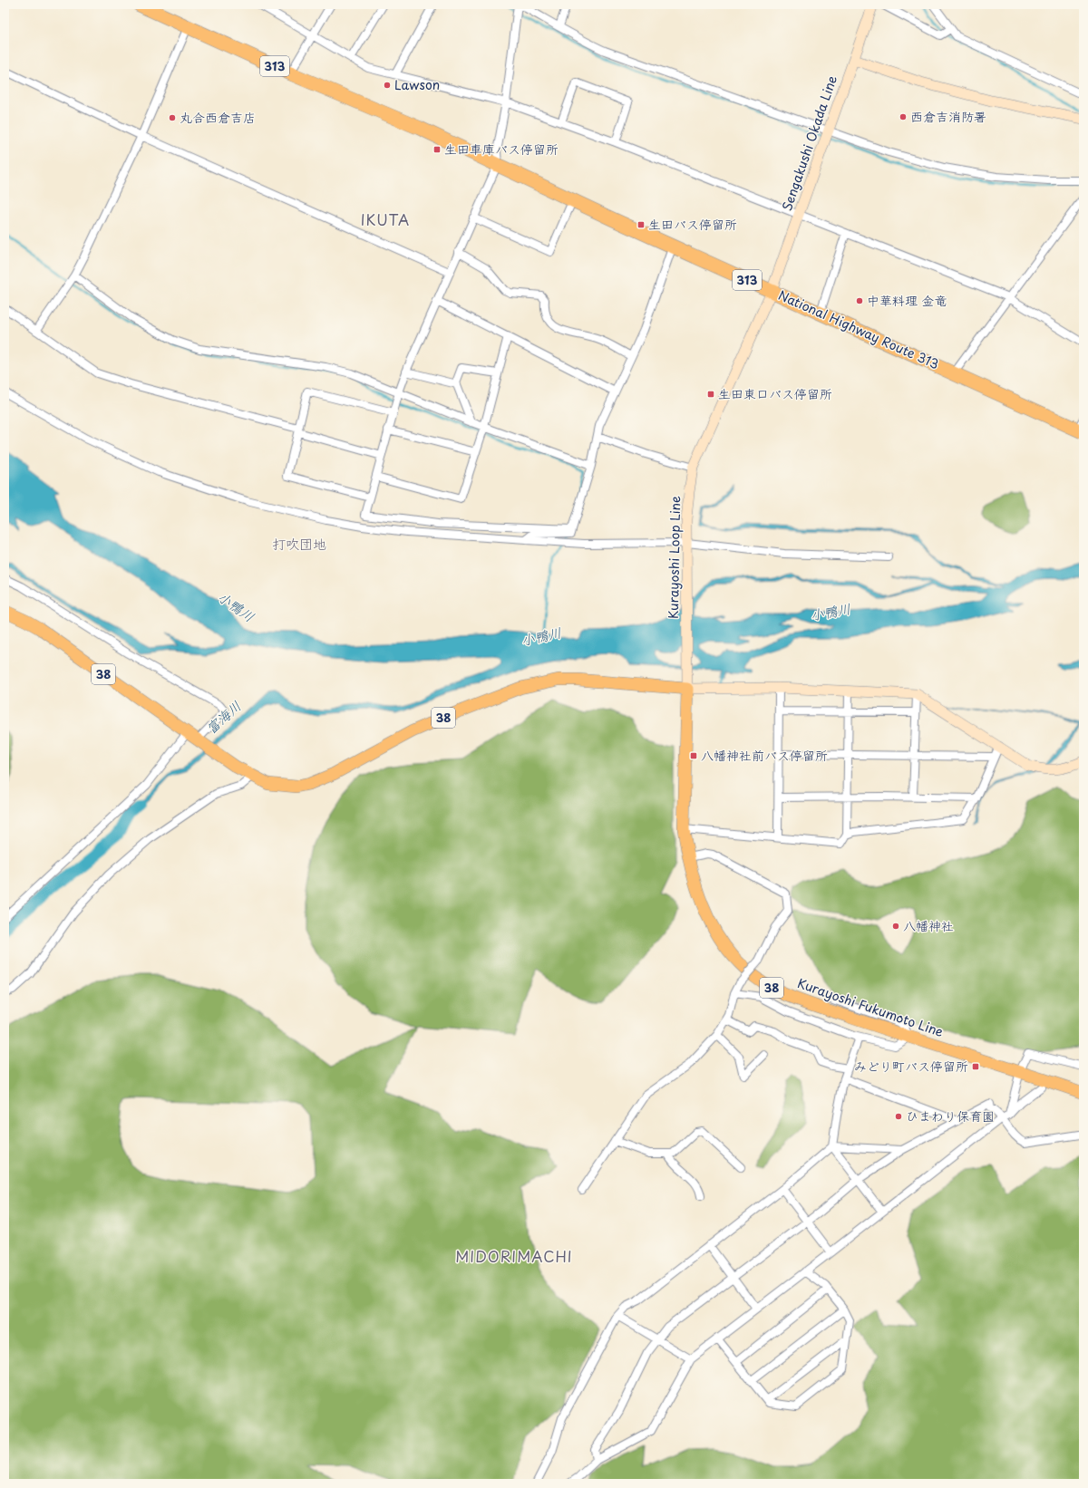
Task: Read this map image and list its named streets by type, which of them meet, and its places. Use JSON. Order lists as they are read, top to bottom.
{
  "streets": {
    "highway": ["313", "National Highway Route 313"],
    "main road": [
      "Sengakushi Okada Line",
      "Kurayoshi Loop Line",
      "38",
      "Kurayoshi Fukumoto Line"
    ]
  },
  "crossings": [
    ["Sengakushi Okada Line", "National Highway Route 313"],
    ["Sengakushi Okada Line", "Kurayoshi Loop Line"],
    ["National Highway Route 313", "Kurayoshi Loop Line"],
    ["Kurayoshi Loop Line", "38"],
    ["Kurayoshi Loop Line", "Kurayoshi Fukumoto Line"],
    ["38", "Kurayoshi Fukumoto Line"]
  ],
  "districts": ["IKUTA", "打吹団地", "MIDORIMACHI"],
  "water": ["小鴨川", "富海川"],
  "places": {
    "other": [
      "Lawson",
      "西倉吉消防署",
      "丸合西倉吉店",
      "中華料理 金竜",
      "八幡神社",
      "ひまわり保育園"
    ],
    "transit": [
      "生田車庫バス停留所",
      "生田バス停留所",
      "生田東口バス停留所",
      "八幡神社前バス停留所",
      "みどり町バス停留所"
    ]
  }
}
